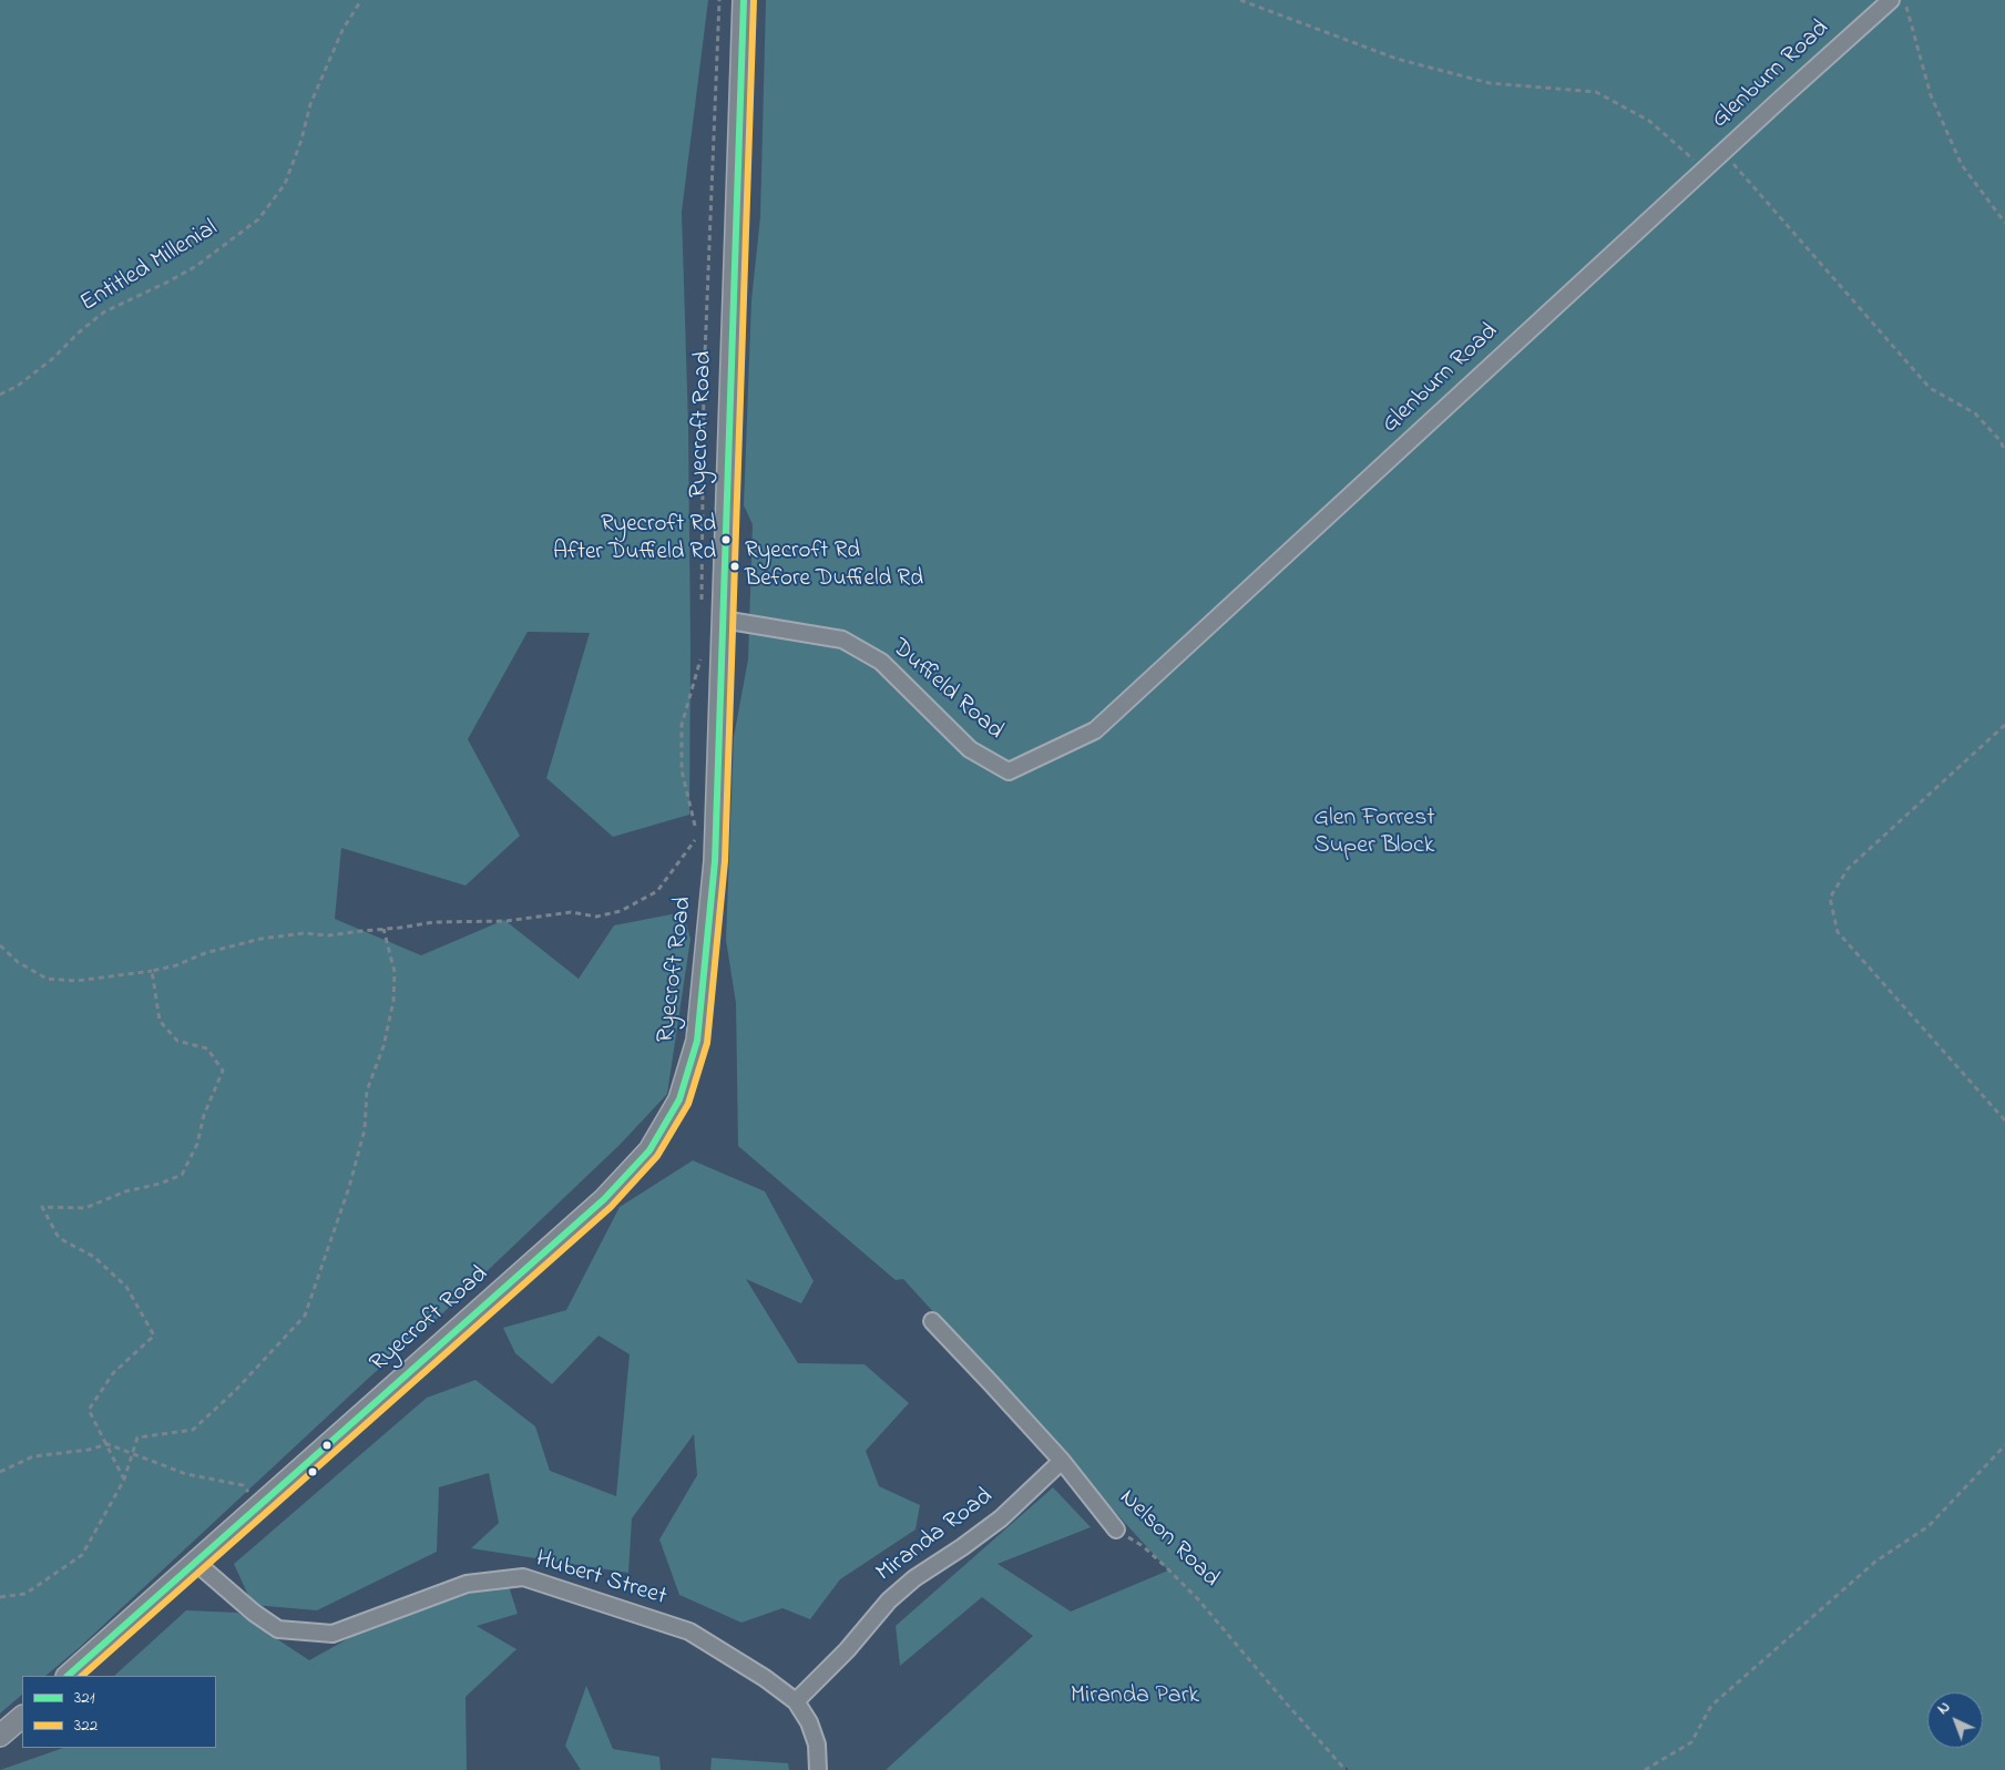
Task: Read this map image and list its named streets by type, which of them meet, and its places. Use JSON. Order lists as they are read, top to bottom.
{
  "streets": {
    "street": [
      "Glenburn Road",
      "Ryecroft Road",
      "Duffield Road",
      "Miranda Road",
      "Nelson Road",
      "Hubert Street"
    ],
    "path": ["Entitled Millenial"]
  },
  "crossings": [
    ["Glenburn Road", "Duffield Road"],
    ["Ryecroft Road", "Duffield Road"],
    ["Ryecroft Road", "Hubert Street"],
    ["Miranda Road", "Nelson Road"],
    ["Miranda Road", "Hubert Street"]
  ],
  "parks": ["Glen Forrest Super Block", "Miranda Park"],
  "places": ["Ryecroft Rd After Duffield Rd", "Ryecroft Rd Before Duffield Rd"],
  "lines": ["transit line 321", "transit line 322"],
  "legend": ["321", "322"],
  "north": "top left"
}
